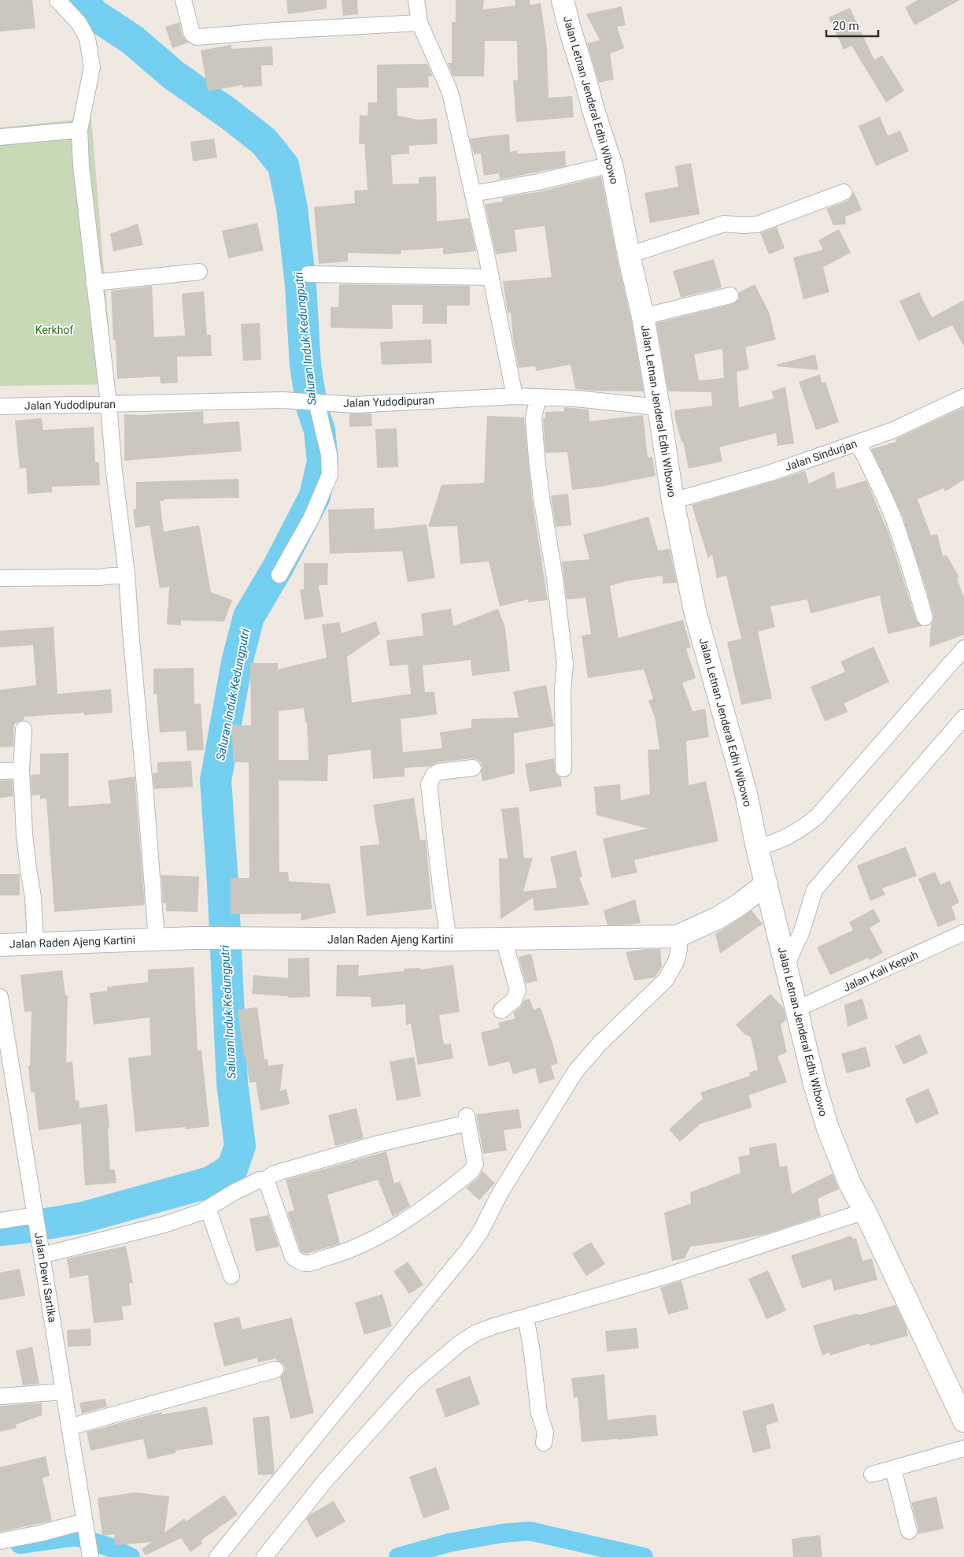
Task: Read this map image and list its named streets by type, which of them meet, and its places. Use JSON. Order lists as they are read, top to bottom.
{
  "streets": {
    "street": [
      "Jalan Letnan Jenderal Edhi Wibowo",
      "Jalan Yudodipuran",
      "Jalan Sindurjan",
      "Jalan Raden Ajeng Kartini",
      "Jalan Kali Kepuh",
      "Jalan Dewi Sartika"
    ]
  },
  "crossings": [
    ["Jalan Letnan Jenderal Edhi Wibowo", "Jalan Yudodipuran"],
    ["Jalan Letnan Jenderal Edhi Wibowo", "Jalan Sindurjan"],
    ["Jalan Letnan Jenderal Edhi Wibowo", "Jalan Raden Ajeng Kartini"],
    ["Jalan Letnan Jenderal Edhi Wibowo", "Jalan Kali Kepuh"]
  ],
  "water": ["Saluran Induk Kedungputri"],
  "parks": ["Kerkhof"],
  "scale_bar": "20 m"
}
